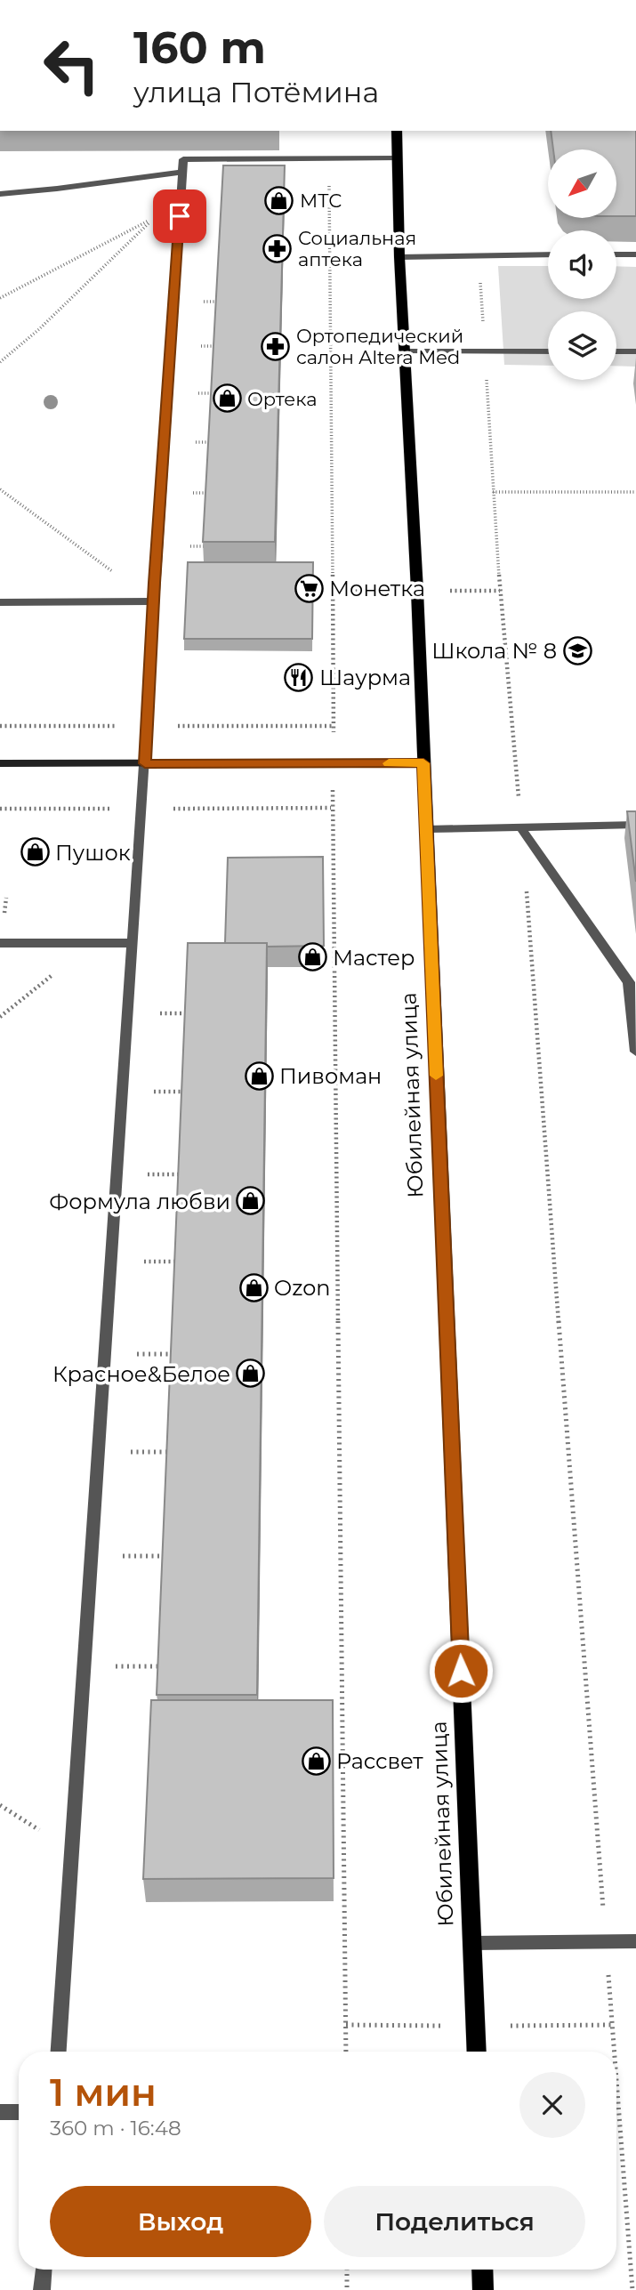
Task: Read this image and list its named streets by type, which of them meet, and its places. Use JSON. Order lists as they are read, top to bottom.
{
  "streets": {
    "main road": ["Юбилейная улица"]
  },
  "places": {
    "shop": [
      "МТС",
      "Ортека",
      "Пушок",
      "Мастер",
      "Пивоман",
      "Формула любви",
      "Ozon",
      "Красное&Белое",
      "Рассвет"
    ],
    "pharmacy": ["Социальная аптека", "Ортопедический салон Altera Med"],
    "supermarket": ["Монетка"],
    "school or university": ["Школа № 8"],
    "restaurant": ["Шаурма"]
  },
  "north": "bottom left",
  "page": {
    "turn": ["160 m", "улица Потёмина"],
    "heading": ["1 мин", "360 m · 16:48"],
    "buttons": ["Выход", "Поделиться"]
  }
}
